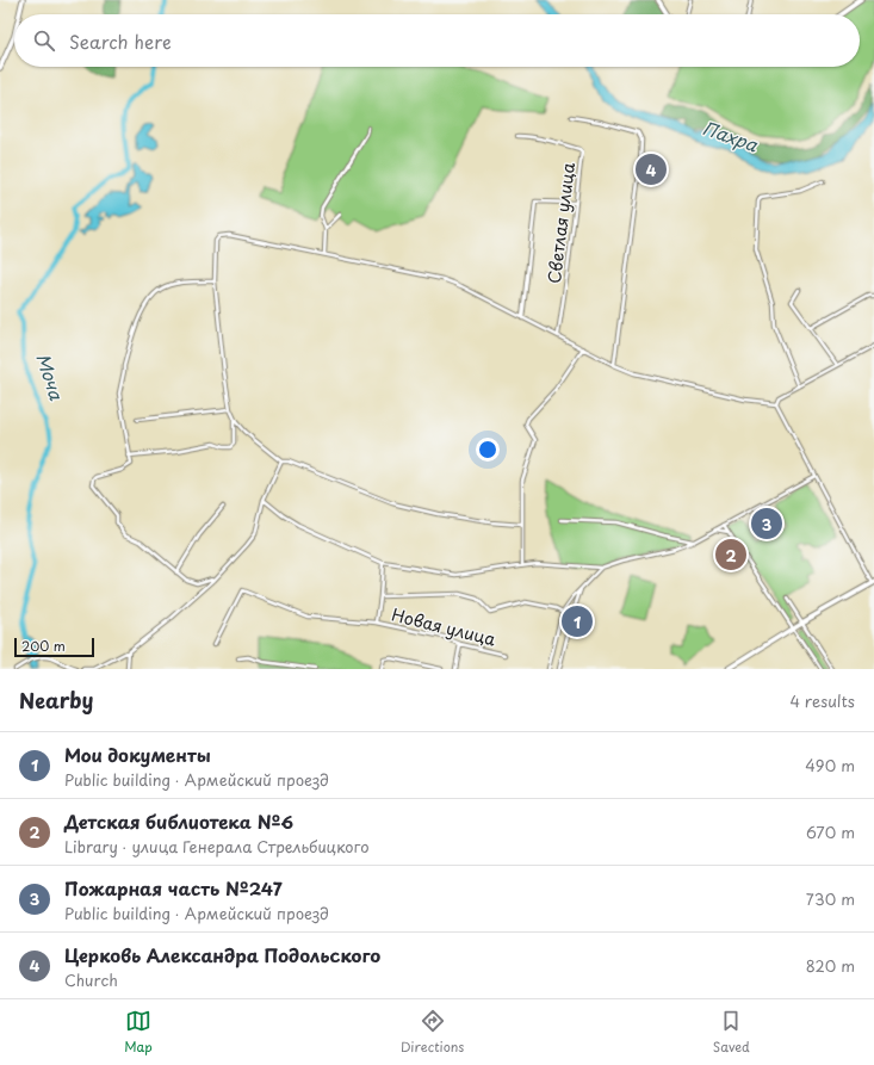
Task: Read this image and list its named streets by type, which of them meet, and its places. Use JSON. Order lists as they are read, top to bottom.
{
  "streets": {
    "street": ["Светлая улица", "Новая улица"]
  },
  "water": ["Пахра", "Моча"],
  "scale_bar": "200 m",
  "page": {
    "search": "Search here",
    "pins": [
      "4",
      "3",
      "2",
      "1"
    ],
    "scale": "200 m",
    "heading": ["Nearby", "4 results"],
    "list": [
      {
        "mark": "1",
        "name": "Мои документы",
        "note": "Public building · Армейский проезд",
        "value": "490 m"
      },
      {
        "mark": "2",
        "name": "Детская библиотека №6",
        "note": "Library · улица Генерала Стрельбицкого",
        "value": "670 m"
      },
      {
        "mark": "3",
        "name": "Пожарная часть №247",
        "note": "Public building · Армейский проезд",
        "value": "730 m"
      },
      {
        "mark": "4",
        "name": "Церковь Александра Подольского",
        "note": "Church",
        "value": "820 m"
      }
    ],
    "nav": ["Map", "Directions", "Saved"]
  }
}
